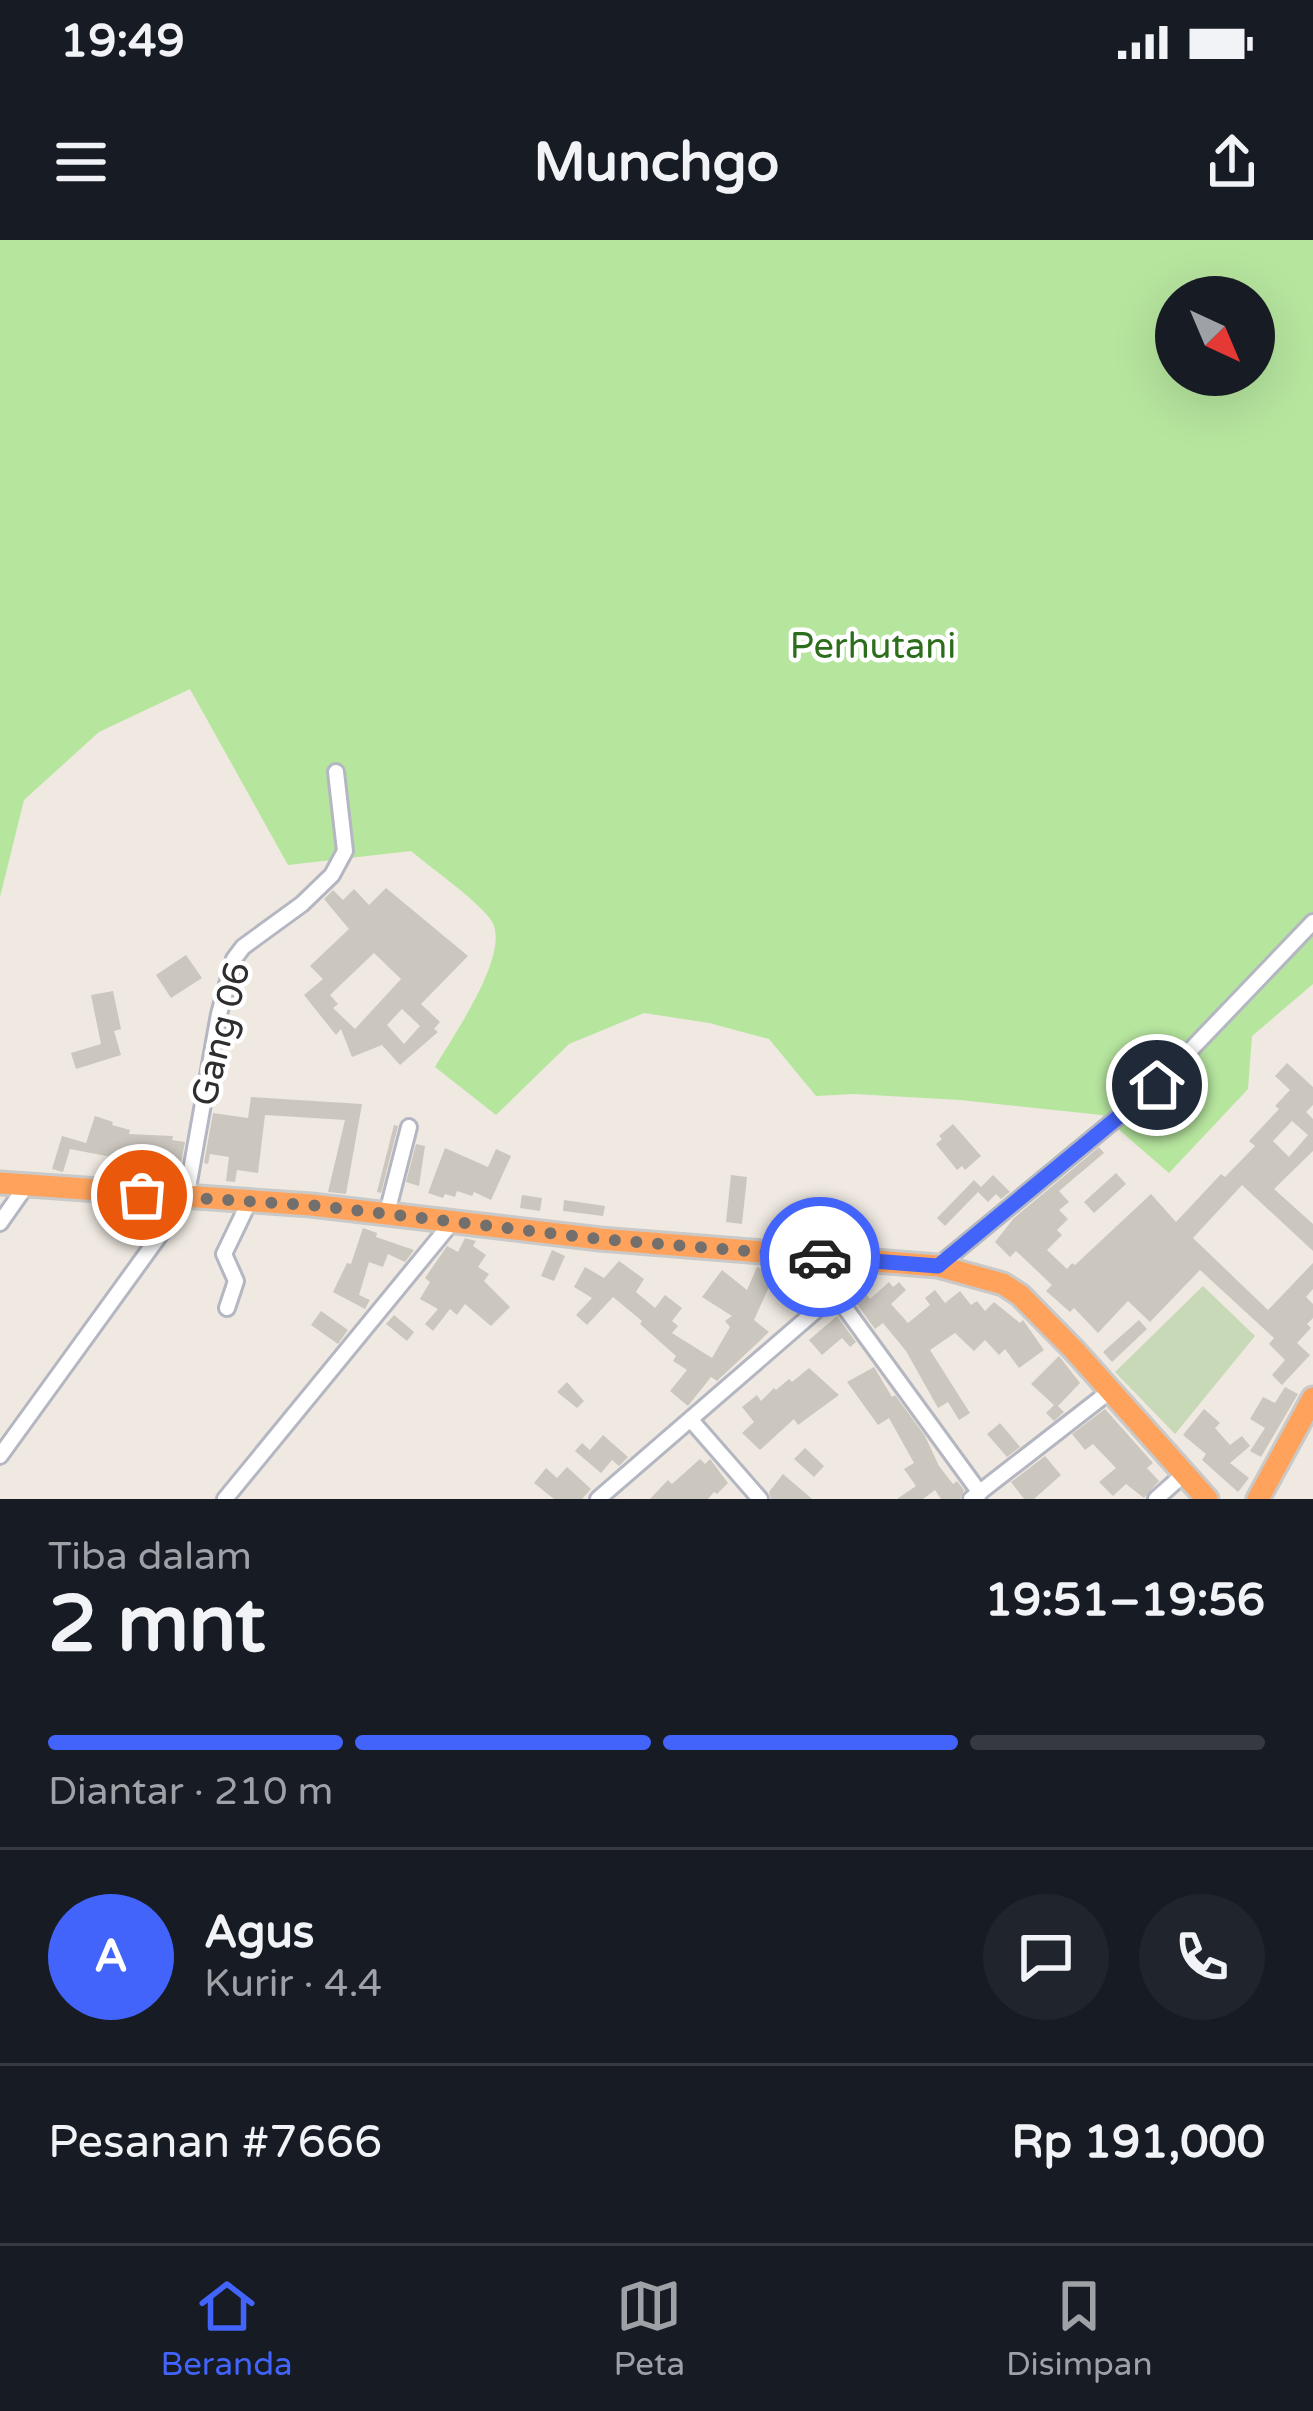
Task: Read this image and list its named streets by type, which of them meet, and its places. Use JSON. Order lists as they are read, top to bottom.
{
  "streets": {
    "street": ["Gang 06"]
  },
  "parks": ["Perhutani"],
  "north": "bottom right",
  "page": {
    "status": "19:49",
    "header": "Munchgo",
    "heading": ["2 mnt", "Tiba dalam", "19:51–19:56"],
    "panel": [
      "Agus",
      "Kurir · 4.4",
      "Pesanan #7666",
      "Rp 191,000"
    ],
    "bar": "Diantar · 210 m",
    "round": "A",
    "tabs": ["Beranda", "Peta", "Disimpan"]
  }
}
